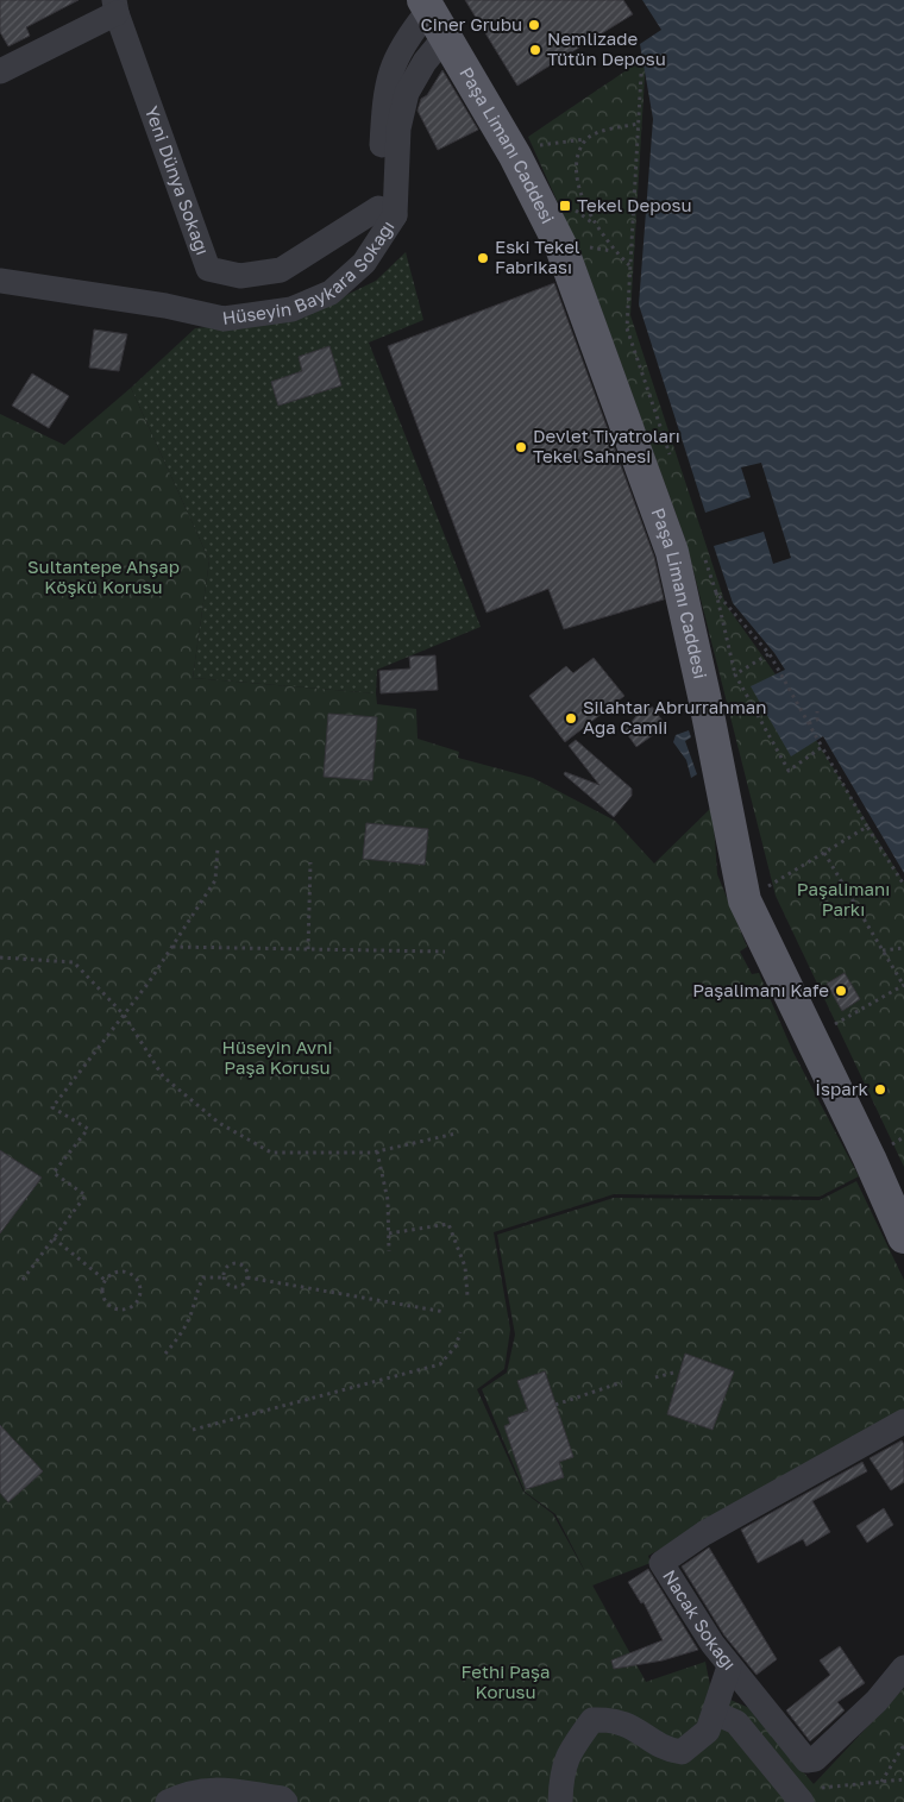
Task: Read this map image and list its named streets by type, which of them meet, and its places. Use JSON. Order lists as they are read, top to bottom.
{
  "streets": {
    "main road": ["Paşa Limanı Caddesi"],
    "street": ["Yeni Dünya Sokağı", "Hüseyin Baykara Sokağı", "Nacak Sokağı"]
  },
  "crossings": [
    ["Paşa Limanı Caddesi", "Hüseyin Baykara Sokağı"],
    ["Yeni Dünya Sokağı", "Hüseyin Baykara Sokağı"]
  ],
  "parks": [
    "Sultantepe Ahşap Köşkü Korusu",
    "Paşalimanı Parkı",
    "Hüseyin Avni Paşa Korusu",
    "Fethi Paşa Korusu"
  ],
  "places": {
    "other": [
      "Ciner Grubu",
      "Nemlizade Tütün Deposu",
      "Eski Tekel Fabrikası",
      "Devlet Tiyatroları Tekel Sahnesi",
      "Silahtar Abrurrahman Ağa Camii",
      "Paşalimanı Kafe",
      "İspark"
    ],
    "transit": ["Tekel Deposu"]
  }
}
